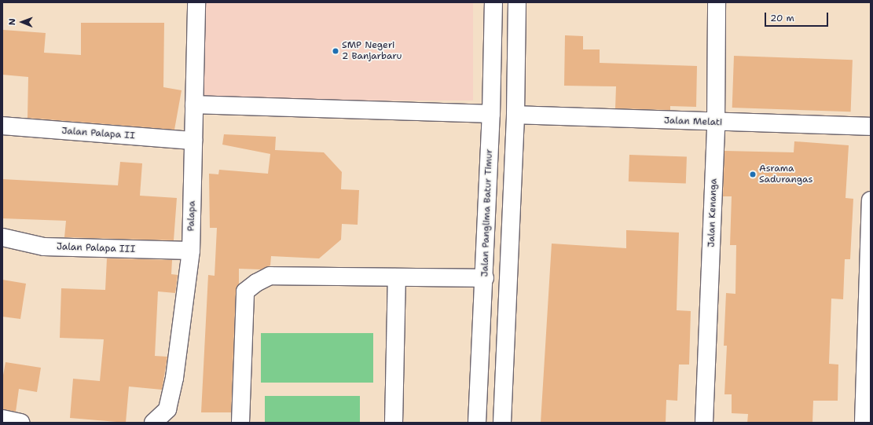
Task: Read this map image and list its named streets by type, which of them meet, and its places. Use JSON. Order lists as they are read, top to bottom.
{
  "streets": {
    "street": [
      "Jalan Melati",
      "Jalan Palapa II",
      "Jalan Panglima Batur Timur",
      "Jalan Kenanga",
      "Palapa",
      "Jalan Palapa III"
    ]
  },
  "crossings": [
    ["Jalan Melati", "Jalan Kenanga"],
    ["Jalan Palapa II", "Palapa"],
    ["Palapa", "Jalan Palapa III"]
  ],
  "places": ["SMP Negeri 2 Banjarbaru", "Asrama Sadurangas"],
  "scale_bar": "20 m",
  "north": "left"
}
